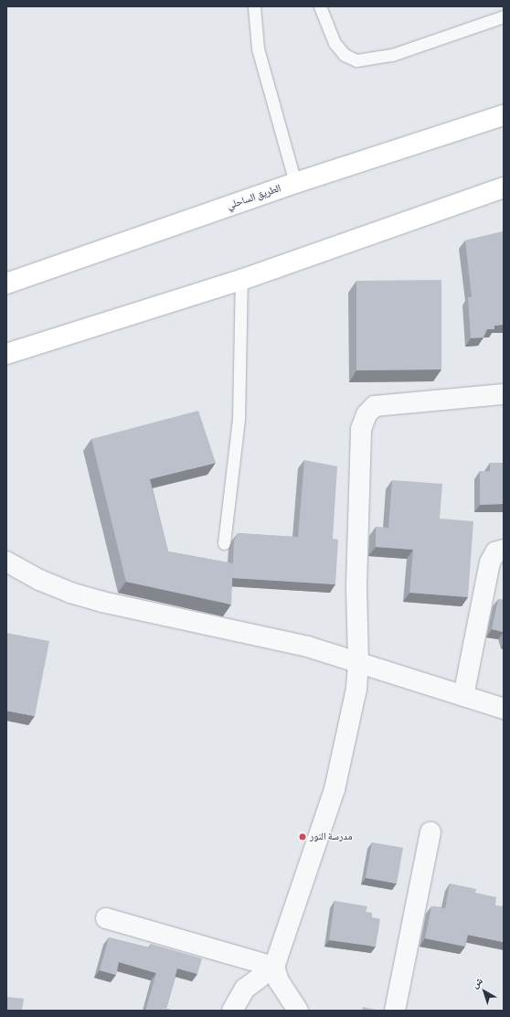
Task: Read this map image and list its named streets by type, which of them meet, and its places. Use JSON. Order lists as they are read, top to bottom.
{
  "streets": {
    "highway": ["الطريق الساحلي"]
  },
  "places": ["مدرسة النور"],
  "north": "top left"
}
